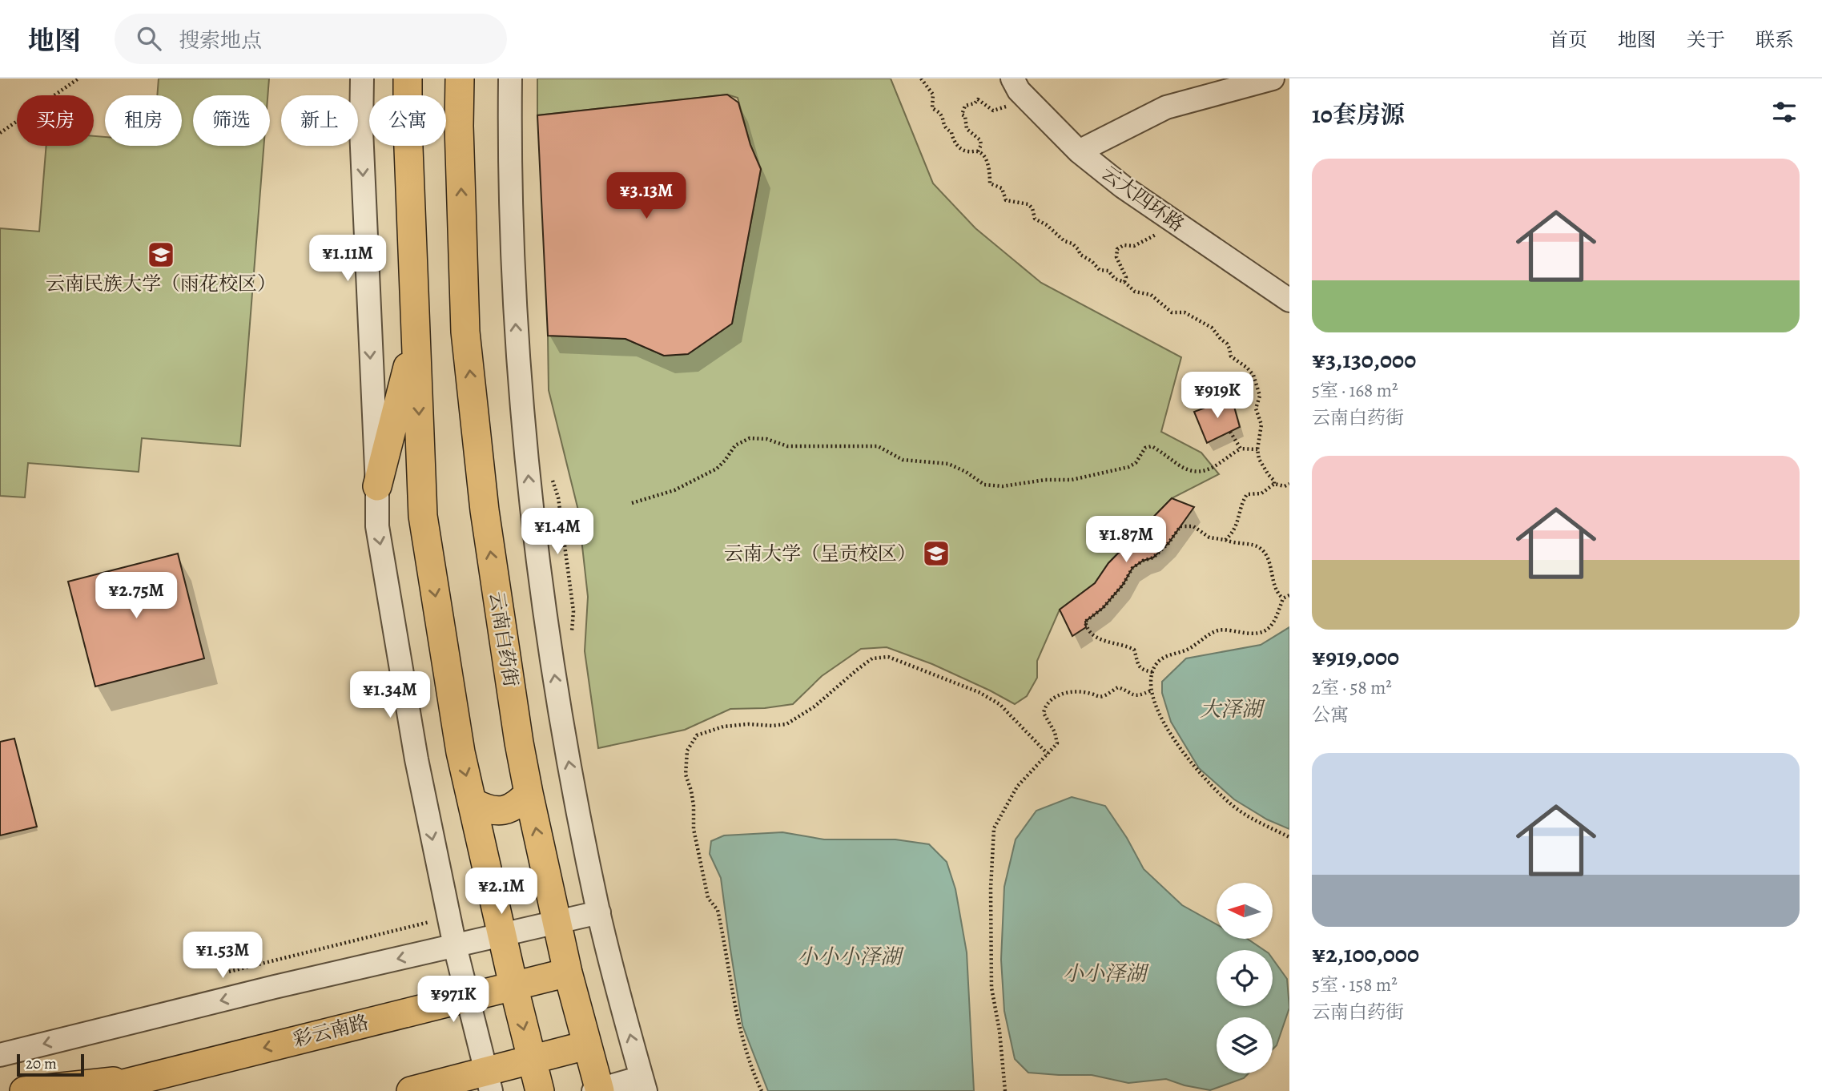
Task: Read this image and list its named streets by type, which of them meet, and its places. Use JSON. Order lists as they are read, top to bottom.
{
  "streets": {
    "main road": ["云南白药街", "彩云南路"],
    "street": ["云大四环路"]
  },
  "crossings": [
    ["云南白药街", "彩云南路"]
  ],
  "one_way": ["彩云南路"],
  "water": ["大泽湖", "小小小泽湖", "小小泽湖"],
  "places": {
    "school or university": ["云南民族大学（雨花校区）", "云南大学（呈贡校区）"]
  },
  "scale_bar": "20 m",
  "north": "left",
  "page": {
    "header": "地图",
    "search": "搜索地点",
    "nav": [
      "首页",
      "地图",
      "关于",
      "联系"
    ],
    "heading": "10套房源",
    "chip": [
      "买房",
      "租房",
      "筛选",
      "新上",
      "公寓"
    ],
    "list": [
      {
        "name": "¥3,130,000",
        "note": "5室 · 168 m² · 云南白药街"
      },
      {
        "name": "¥919,000",
        "note": "2室 · 58 m² · 公寓"
      },
      {
        "name": "¥2,100,000",
        "note": "5室 · 158 m² · 云南白药街"
      }
    ],
    "price": [
      "¥3.13M",
      "¥1.11M",
      "¥919K",
      "¥1.4M",
      "¥1.87M",
      "¥2.75M",
      "¥1.34M",
      "¥2.1M",
      "¥1.53M",
      "¥971K"
    ],
    "scale": "20 m"
  }
}
